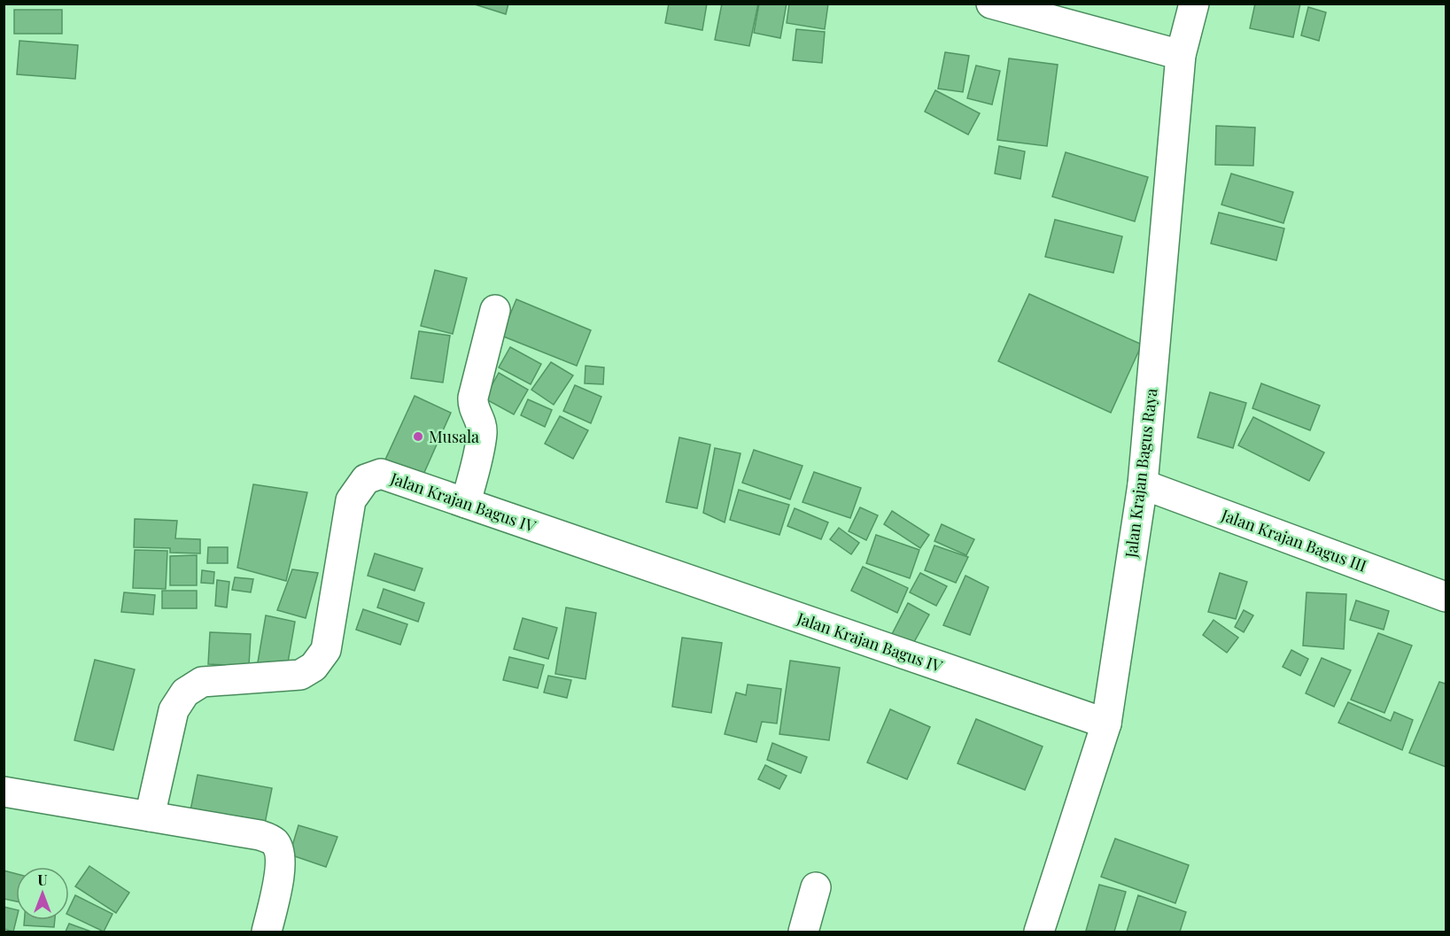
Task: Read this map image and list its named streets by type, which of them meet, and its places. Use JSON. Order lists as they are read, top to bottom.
{
  "streets": {
    "street": ["Jalan Krajan Bagus Raya", "Jalan Krajan Bagus IV", "Jalan Krajan Bagus III"]
  },
  "crossings": [
    ["Jalan Krajan Bagus Raya", "Jalan Krajan Bagus IV"],
    ["Jalan Krajan Bagus Raya", "Jalan Krajan Bagus III"]
  ],
  "places": ["Musala"],
  "north": "top"
}
